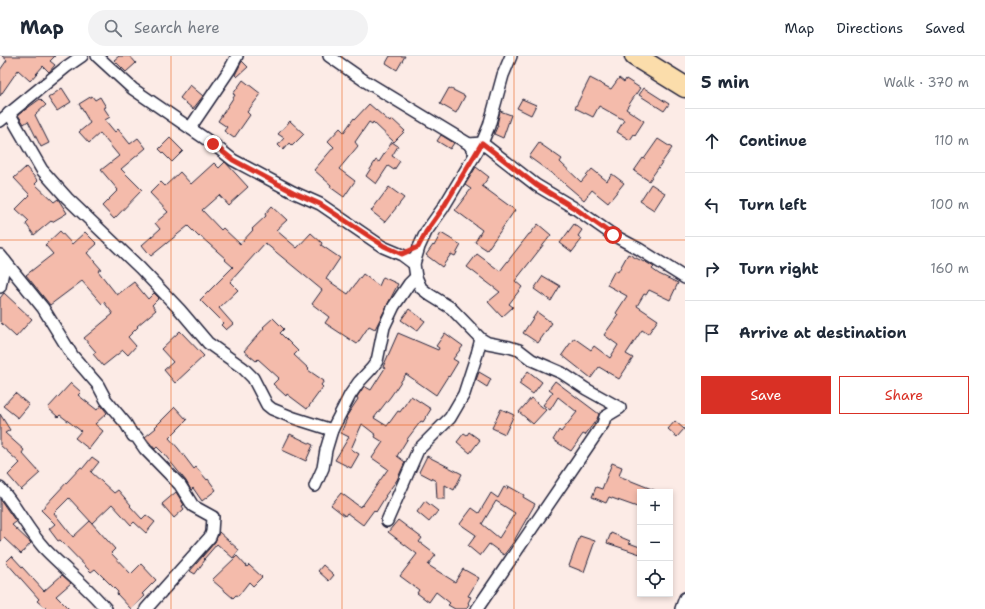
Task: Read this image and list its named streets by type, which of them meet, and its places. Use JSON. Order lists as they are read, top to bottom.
{
  "page": {
    "header": "Map",
    "search": "Search here",
    "nav": ["Map", "Directions", "Saved"],
    "heading": ["5 min", "Walk · 370 m"],
    "list": [
      ["Continue", "110 m"],
      ["Turn left", "100 m"],
      ["Turn right", "160 m"],
      "Arrive at destination"
    ],
    "buttons": ["Save", "Share"],
    "map_buttons": ["+", "−"]
  }
}
